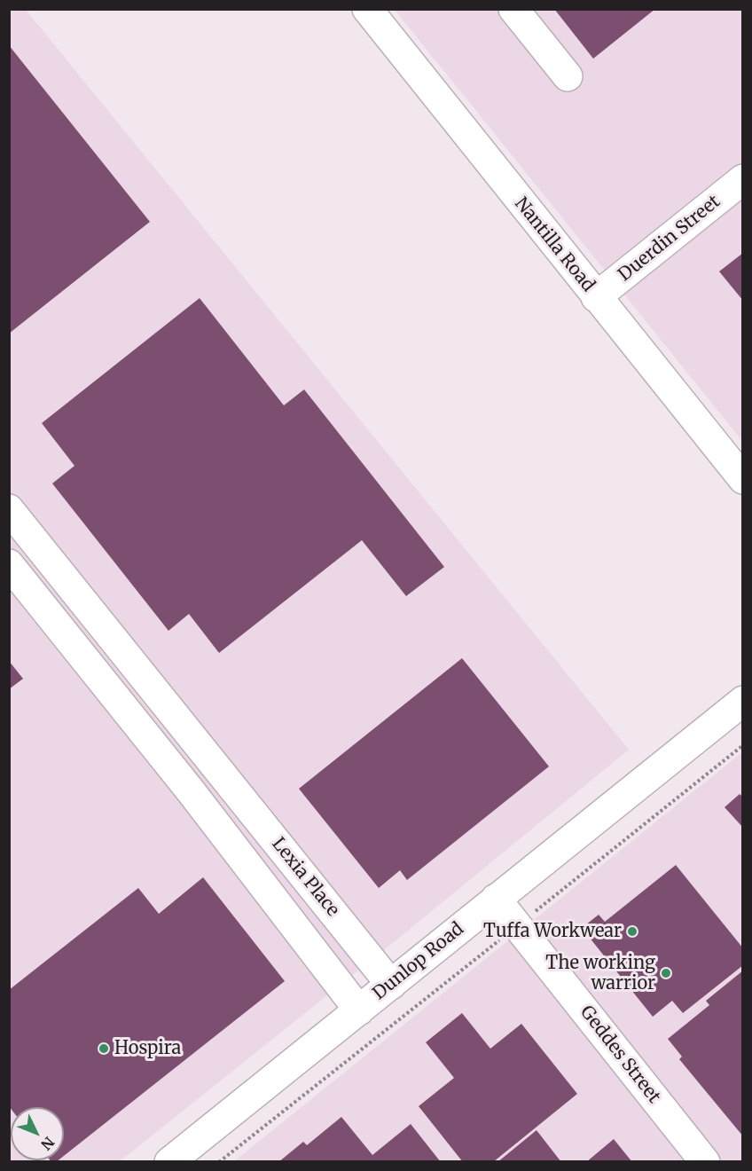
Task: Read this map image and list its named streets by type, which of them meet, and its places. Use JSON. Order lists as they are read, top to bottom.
{
  "streets": {
    "street": [
      "Duerdin Street",
      "Nantilla Road",
      "Lexia Place",
      "Dunlop Road",
      "Geddes Street"
    ]
  },
  "crossings": [
    ["Duerdin Street", "Nantilla Road"],
    ["Lexia Place", "Dunlop Road"],
    ["Dunlop Road", "Geddes Street"]
  ],
  "places": ["Tuffa Workwear", "The working warrior", "Hospira"],
  "north": "bottom right"
}
